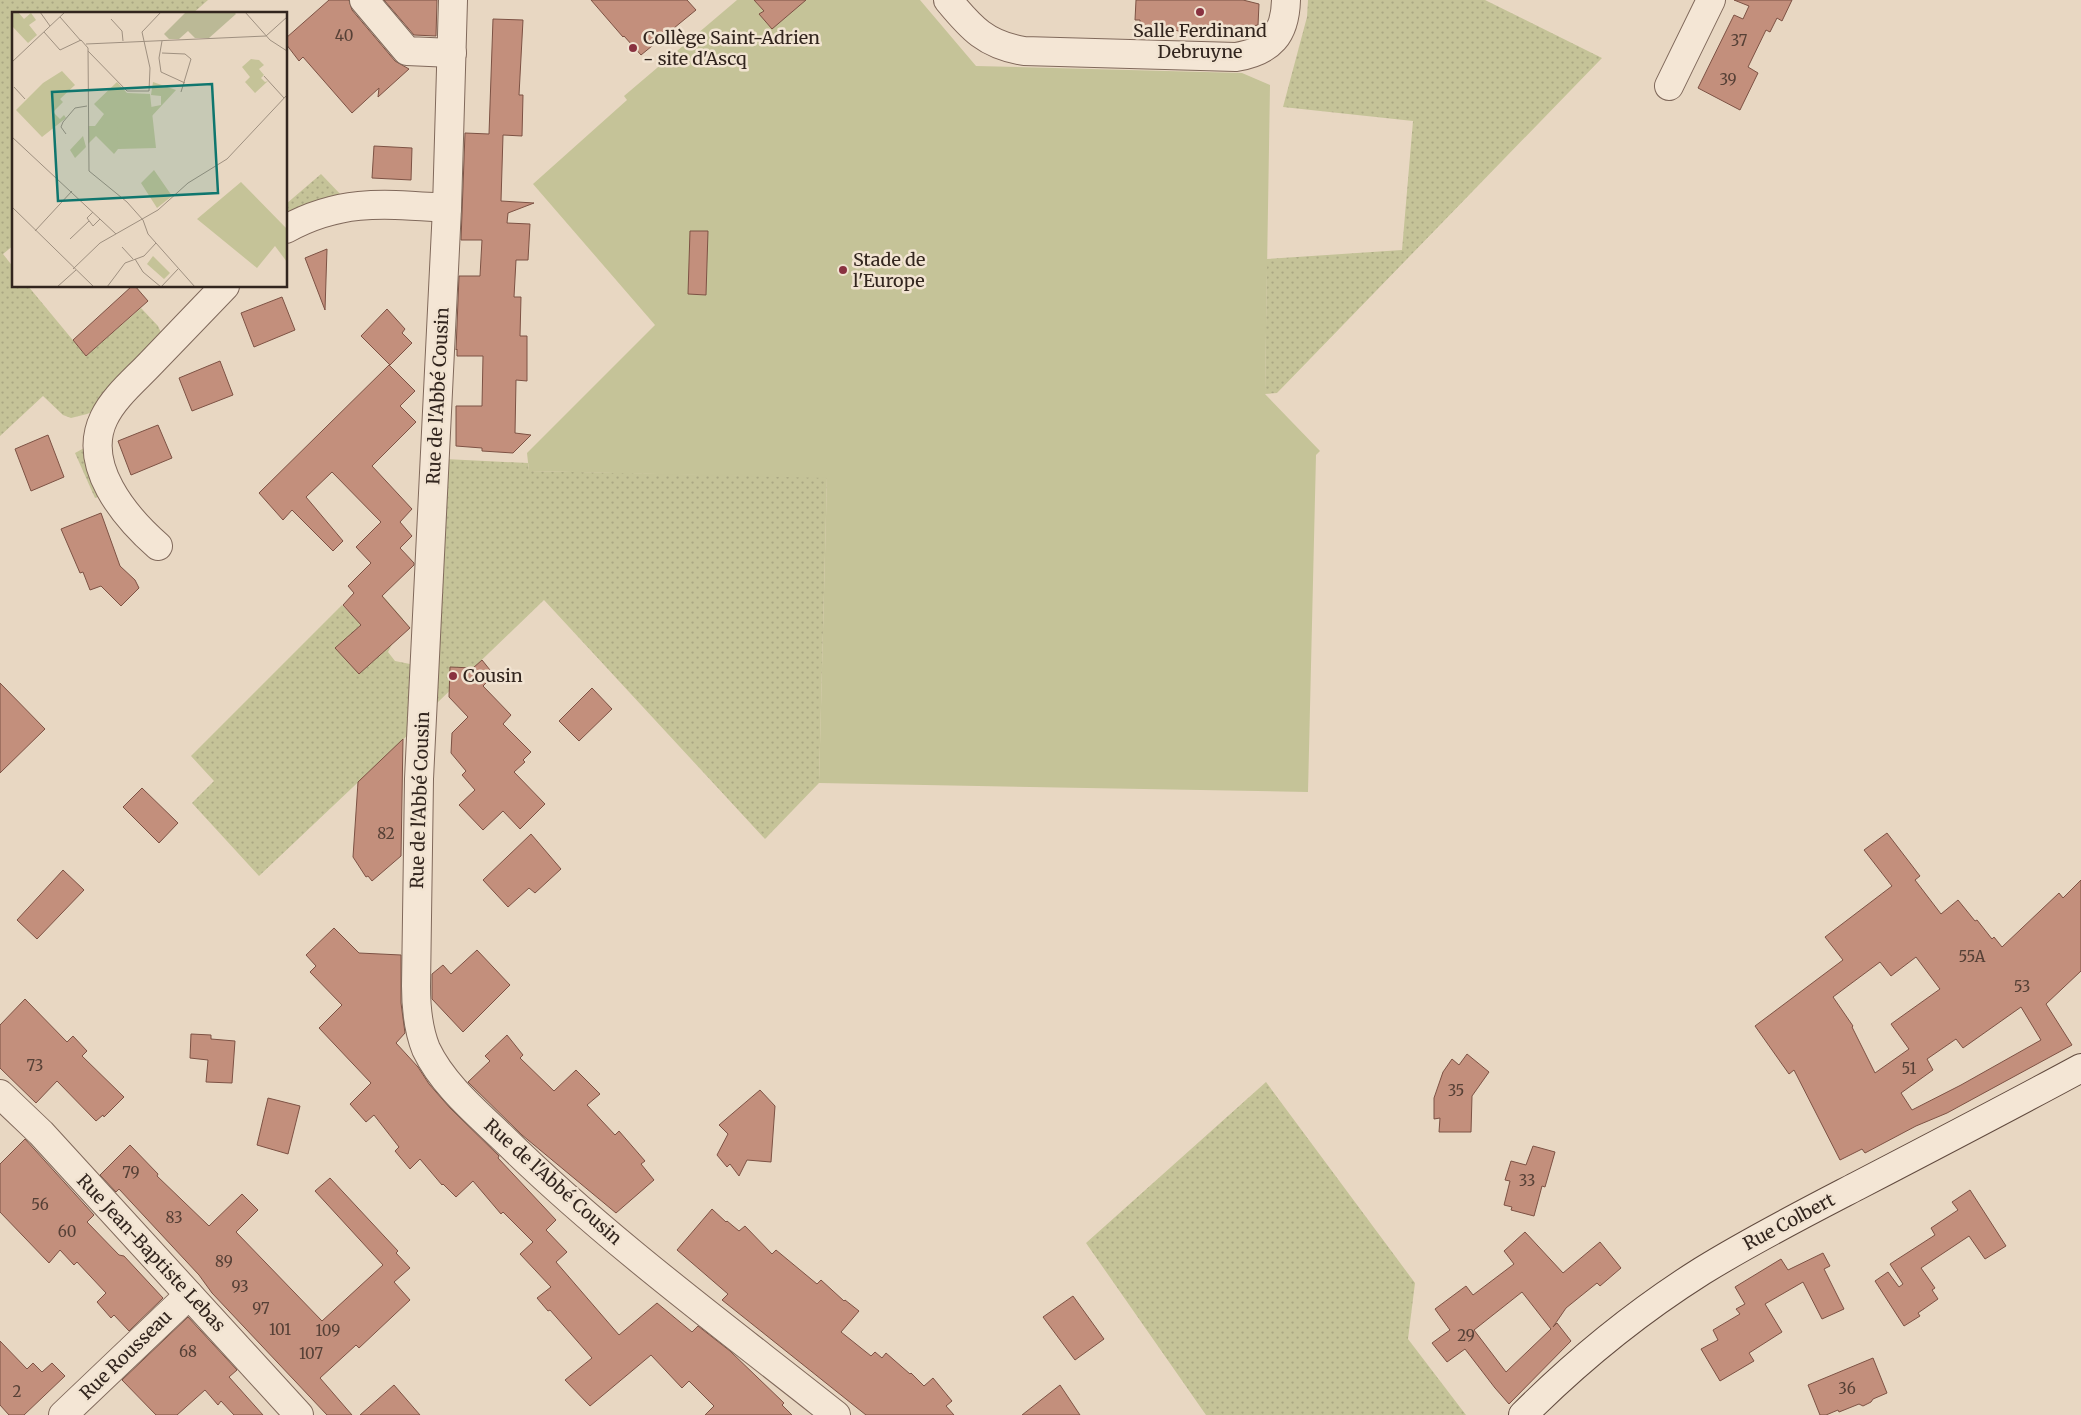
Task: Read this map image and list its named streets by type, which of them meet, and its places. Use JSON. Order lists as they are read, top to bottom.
{
  "streets": {
    "street": [
      "Rue de l'Abbé Cousin",
      "Rue Colbert",
      "Rue Jean-Baptiste Lebas",
      "Rue Rousseau"
    ]
  },
  "crossings": [
    ["Rue Jean-Baptiste Lebas", "Rue Rousseau"]
  ],
  "places": [
    "Salle Ferdinand Debruyne",
    "Collège Saint-Adrien - site d'Ascq",
    "Stade de l'Europe",
    "Cousin"
  ],
  "house_numbers": [
    "40",
    "37",
    "39",
    "82",
    "55A",
    "53",
    "73",
    "51",
    "35",
    "79",
    "33",
    "56",
    "83",
    "60",
    "89",
    "93",
    "97",
    "101",
    "109",
    "29",
    "68",
    "107",
    "36",
    "2"
  ]
}
